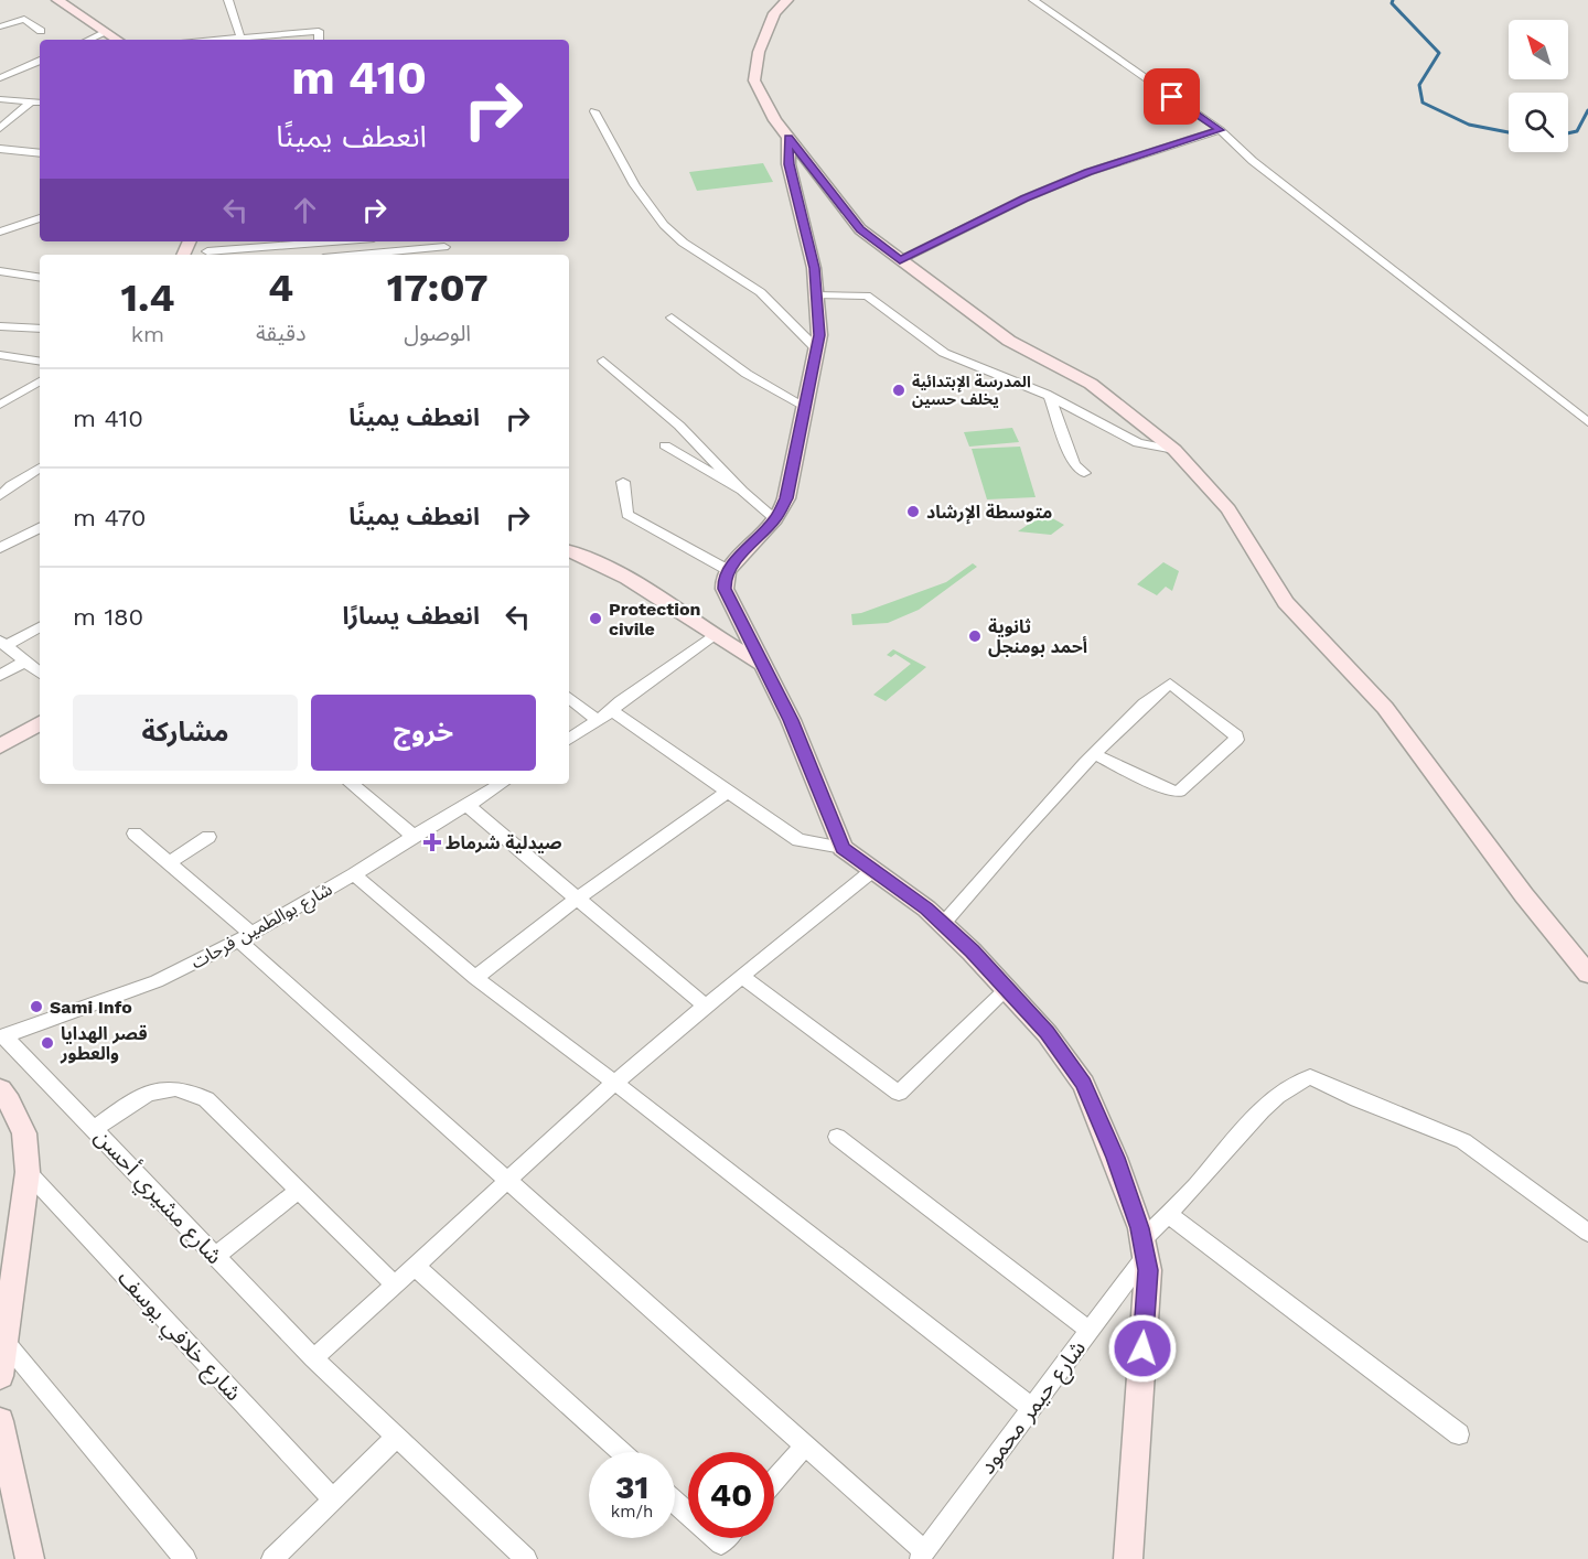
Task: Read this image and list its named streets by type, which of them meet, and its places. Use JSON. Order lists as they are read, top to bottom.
{
  "streets": {
    "street": [
      "شارع بوالطمين فرحات",
      "شارع مشيري أحسن",
      "شارع خلافي يوسف",
      "شارع حيمر محمود"
    ]
  },
  "crossings": [
    ["شارع بوالطمين فرحات", "شارع مشيري أحسن"]
  ],
  "places": {
    "other": [
      "المدرسة الإبتدائية يخلف حسين",
      "متوسطة الإرشاد",
      "Protection civile",
      "ثانوية أحمد بومنجل",
      "Sami Info",
      "قصر الهدايا والعطور"
    ],
    "health": ["صيدلية شرماط"]
  },
  "north": "top left",
  "page": {
    "turn": ["410 m", "انعطف يمينًا"],
    "eta": [
      "17:07",
      "الوصول",
      "4",
      "دقيقة",
      "1.4",
      "km"
    ],
    "list": [
      {
        "name": "انعطف يمينًا",
        "value": "410 m"
      },
      {
        "name": "انعطف يمينًا",
        "value": "470 m"
      },
      {
        "name": "انعطف يسارًا",
        "value": "180 m"
      }
    ],
    "buttons": ["خروج", "مشاركة"],
    "speed": "31 km/h",
    "limit": "40"
  }
}
